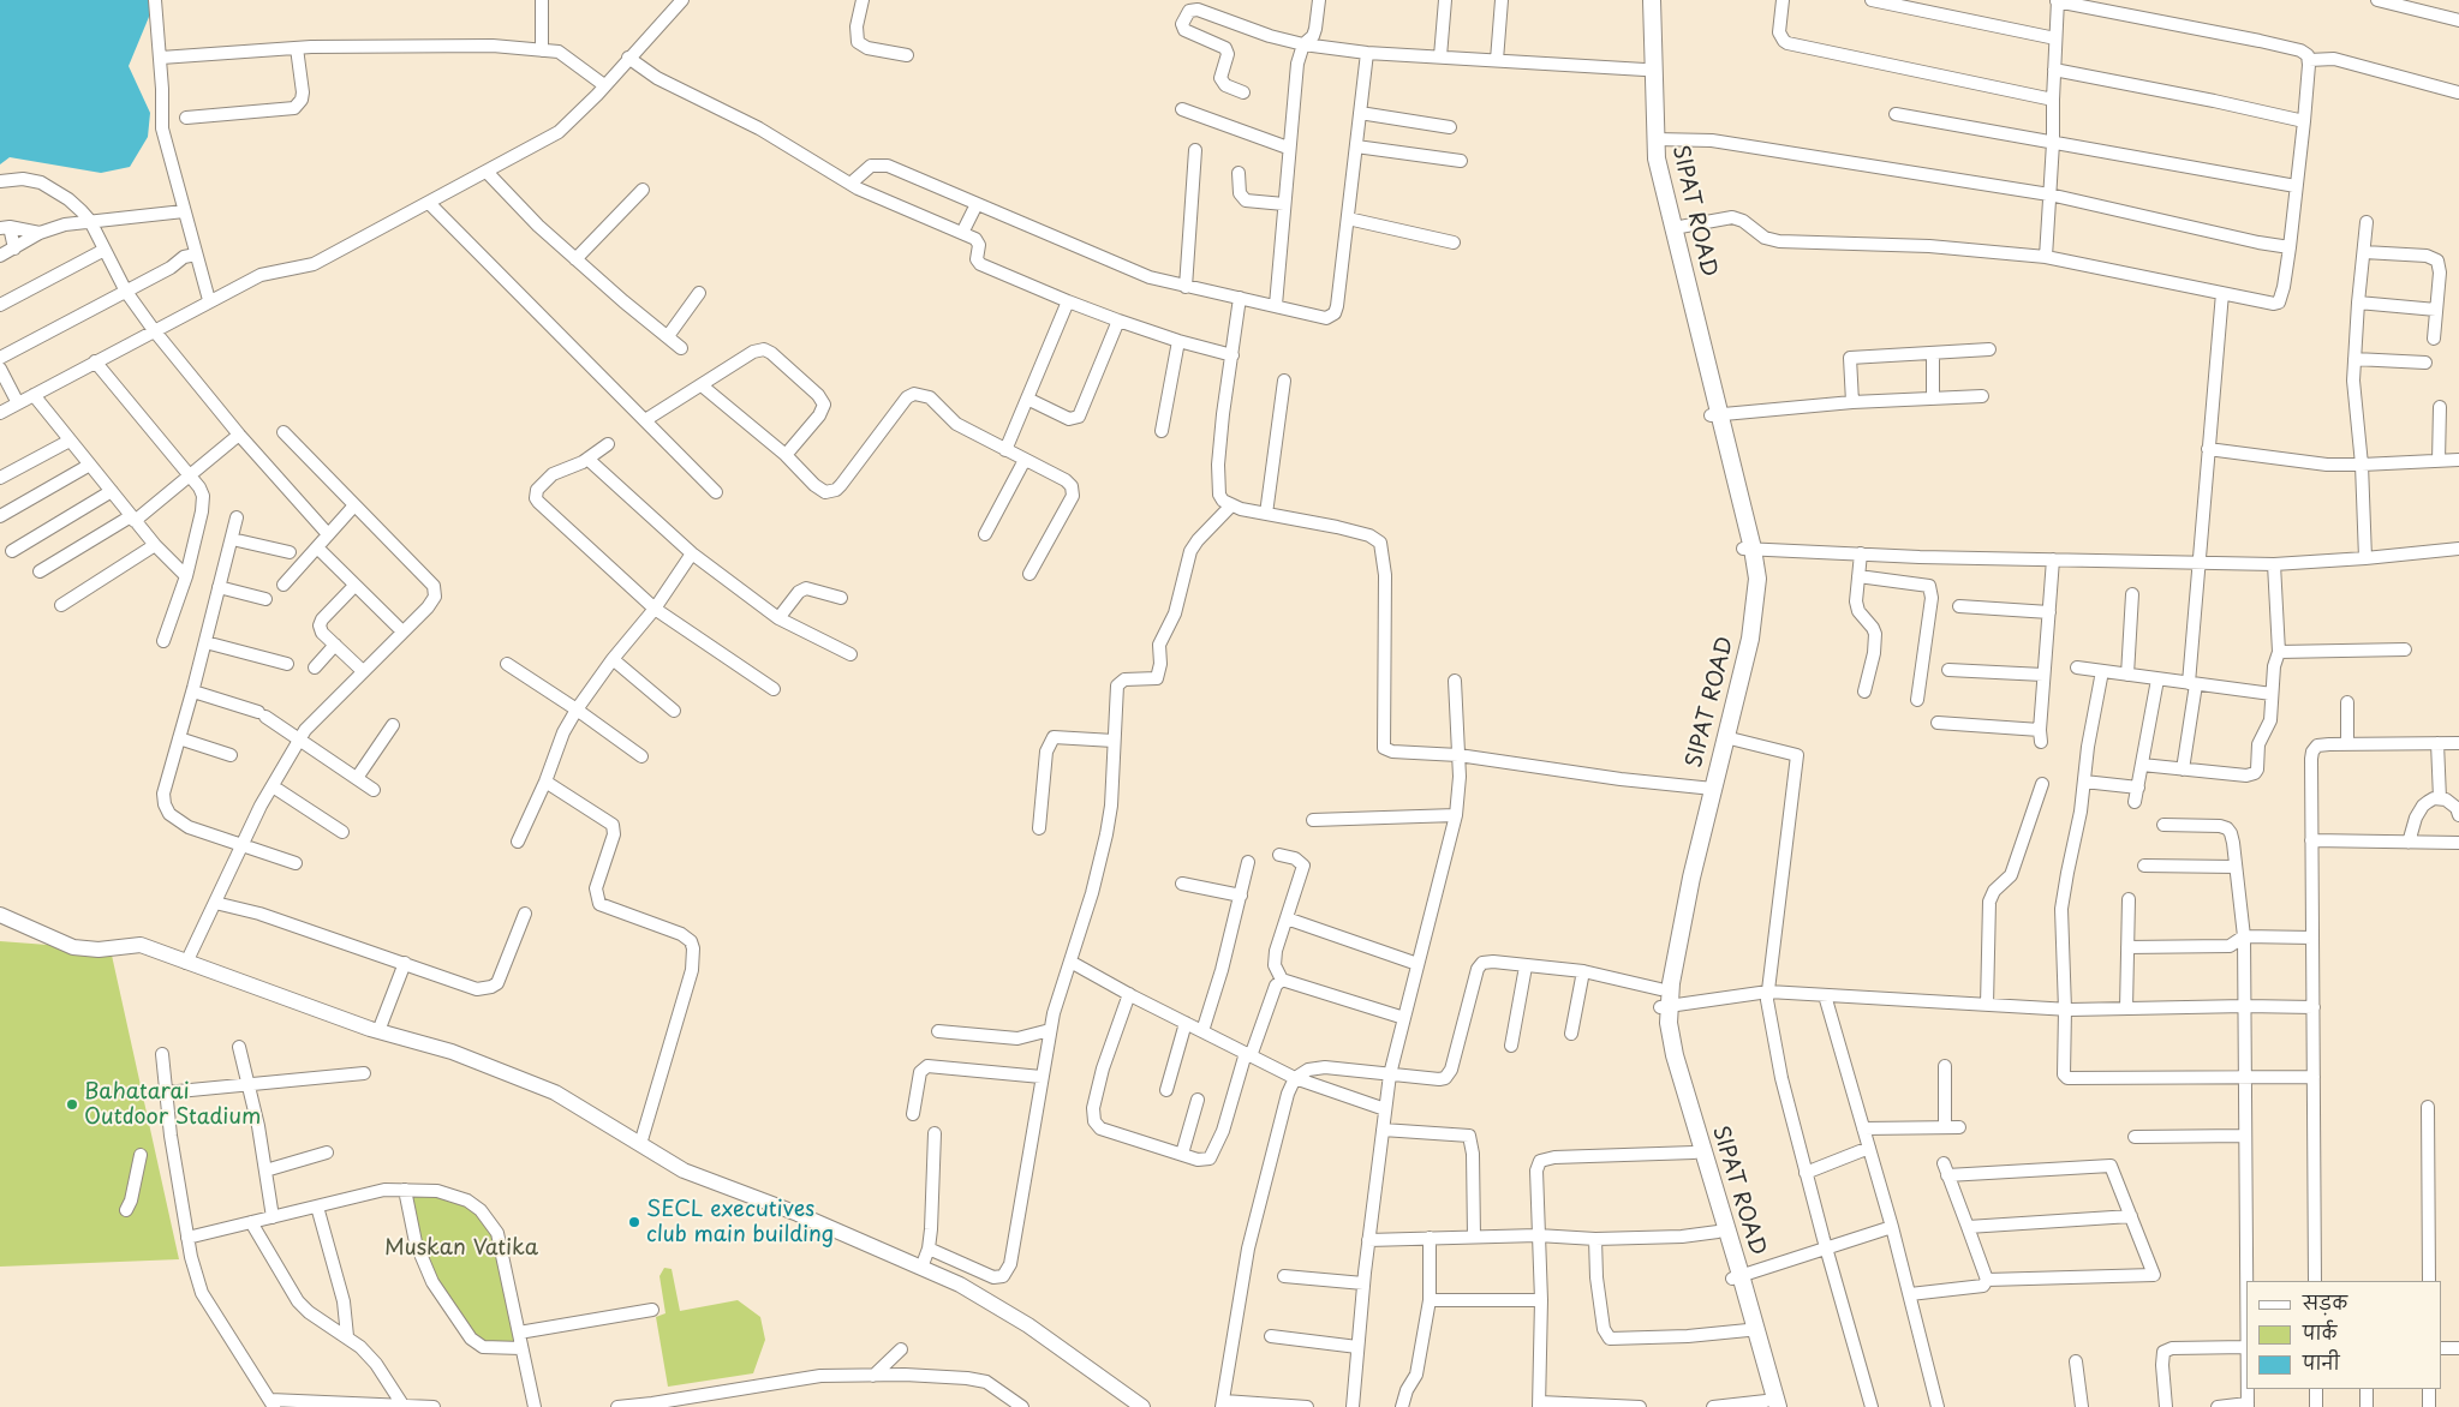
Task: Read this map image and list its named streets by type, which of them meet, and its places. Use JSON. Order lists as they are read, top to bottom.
{
  "streets": {
    "highway": ["SIPAT ROAD"]
  },
  "parks": ["Muskan Vatika"],
  "places": ["Bahatarai Outdoor Stadium", "SECL executives club main building"],
  "legend": ["सड़क", "पार्क", "पानी"]
}
